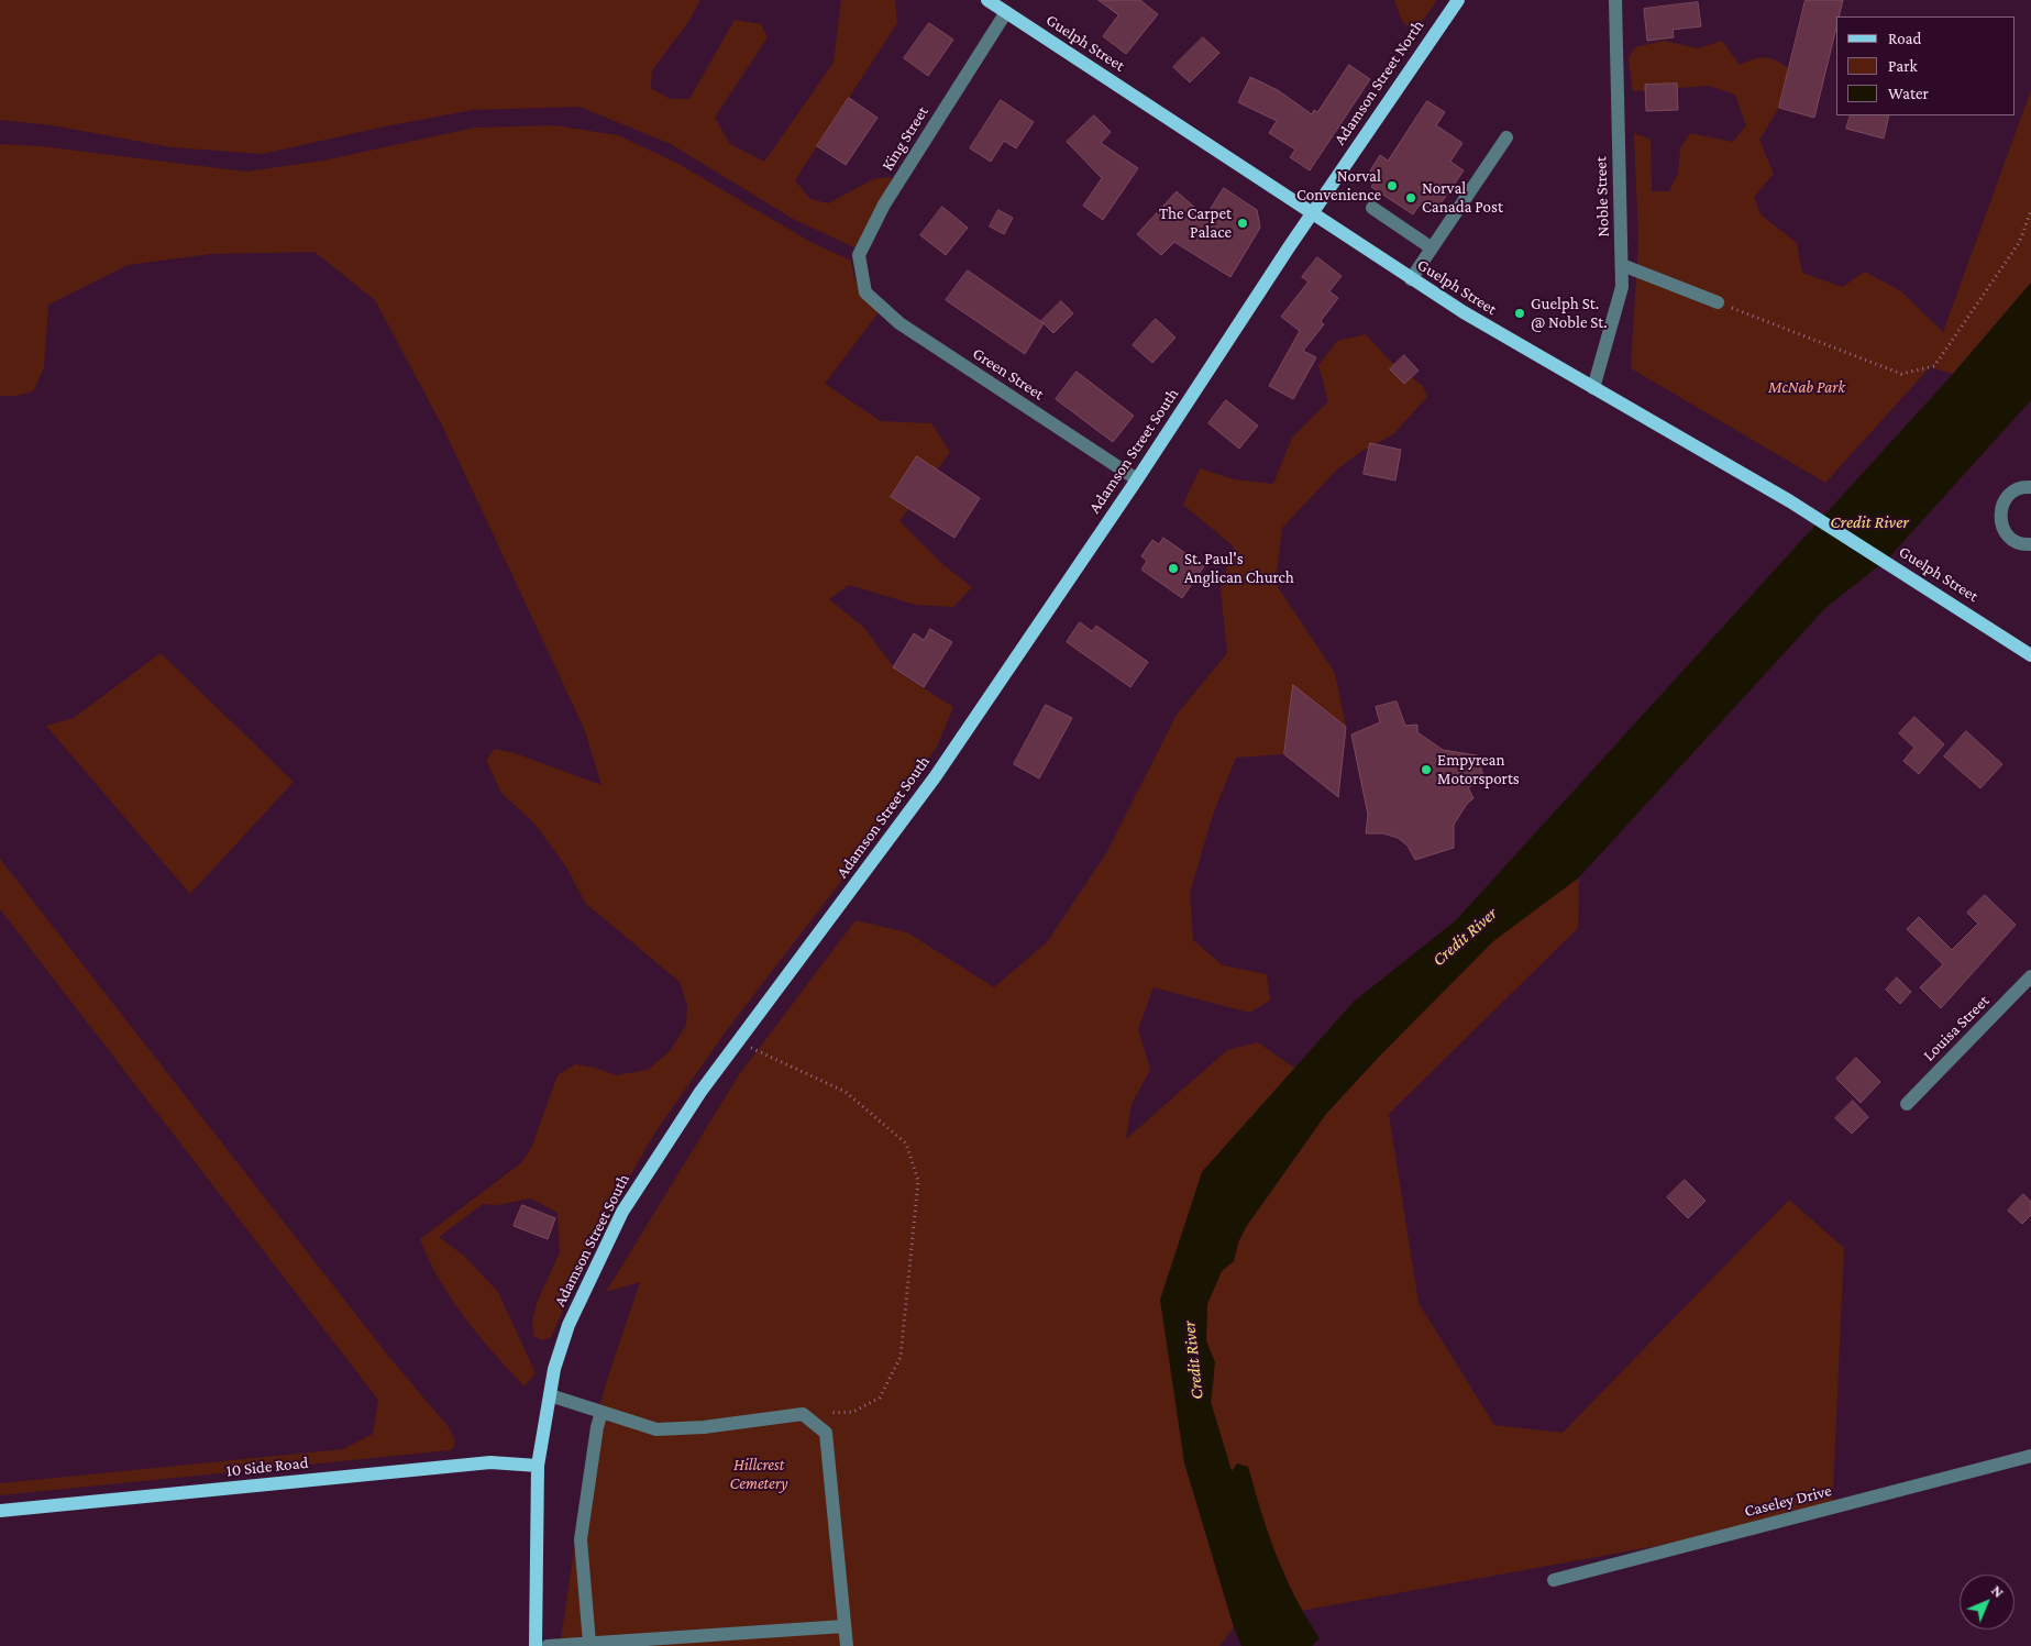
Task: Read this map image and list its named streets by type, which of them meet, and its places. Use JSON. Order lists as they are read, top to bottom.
{
  "streets": {
    "main road": [
      "Guelph Street",
      "Adamson Street North",
      "Adamson Street South",
      "10 Side Road"
    ],
    "street": [
      "King Street",
      "Noble Street",
      "Green Street",
      "Louisa Street",
      "Caseley Drive"
    ]
  },
  "crossings": [
    ["Guelph Street", "Adamson Street North"],
    ["Guelph Street", "King Street"],
    ["Guelph Street", "Noble Street"],
    ["Guelph Street", "Adamson Street South"],
    ["Adamson Street North", "Adamson Street South"],
    ["King Street", "Green Street"],
    ["Green Street", "Adamson Street South"],
    ["Adamson Street South", "10 Side Road"]
  ],
  "water": ["Credit River"],
  "parks": ["McNab Park", "Hillcrest Cemetery"],
  "places": [
    "Norval Convenience",
    "Norval Canada Post",
    "The Carpet Palace",
    "Guelph St. @ Noble St.",
    "St. Paul's Anglican Church",
    "Empyrean Motorsports"
  ],
  "legend": ["Road", "Park", "Water"],
  "north": "top right"
}
